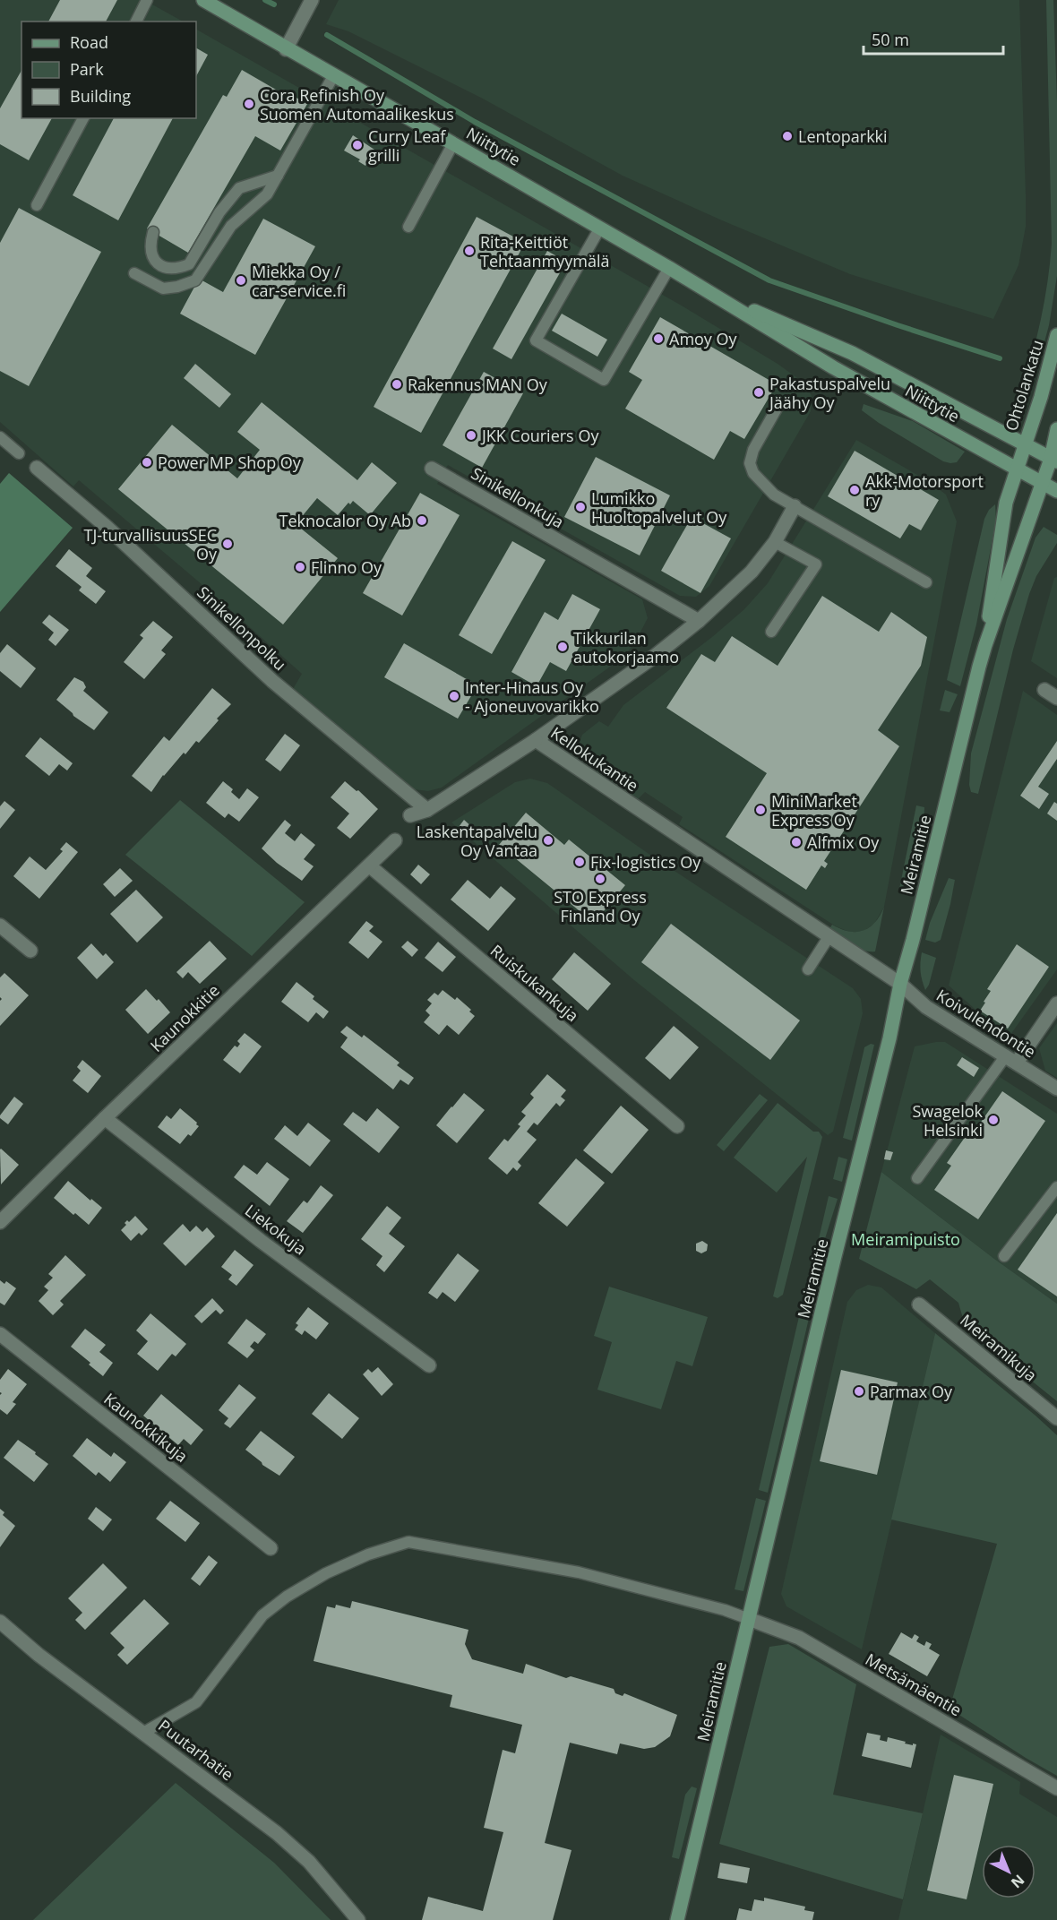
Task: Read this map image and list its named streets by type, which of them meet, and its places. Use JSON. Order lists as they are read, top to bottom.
{
  "streets": {
    "main road": ["Niittytie", "Ohtolankatu", "Meiramitie"],
    "street": [
      "Sinikellonkuja",
      "Sinikellonpolku",
      "Kellokukantie",
      "Ruiskukankuja",
      "Kaunokkitie",
      "Koivulehdontie",
      "Liekokuja",
      "Meiramikuja",
      "Kaunokkikuja",
      "Metsämäentie",
      "Puutarhatie"
    ]
  },
  "crossings": [
    ["Niittytie", "Ohtolankatu"],
    ["Niittytie", "Meiramitie"],
    ["Ohtolankatu", "Meiramitie"],
    ["Sinikellonkuja", "Kellokukantie"],
    ["Kellokukantie", "Meiramitie"],
    ["Kellokukantie", "Koivulehdontie"],
    ["Meiramitie", "Koivulehdontie"],
    ["Meiramitie", "Metsämäentie"],
    ["Ruiskukankuja", "Kaunokkitie"],
    ["Kaunokkitie", "Liekokuja"]
  ],
  "parks": ["Meiramipuisto"],
  "places": [
    "Cora Refinish Oy Suomen Automaalikeskus",
    "Lentoparkki",
    "Curry Leaf grilli",
    "Rita-Keittiöt Tehtaanmyymälä",
    "Miekka Oy / car-service.fi",
    "Amoy Oy",
    "Rakennus MAN Oy",
    "Pakastuspalvelu Jäähy Oy",
    "JKK Couriers Oy",
    "Power MP Shop Oy",
    "Akk-Motorsport ry",
    "Lumikko Huoltopalvelut Oy",
    "Teknocalor Oy Ab",
    "TJ-turvallisuusSEC Oy",
    "Flinno Oy",
    "Tikkurilan autokorjaamo",
    "Inter-Hinaus Oy - Ajoneuvovarikko",
    "MiniMarket Express Oy",
    "Laskentapalvelu Oy Vantaa",
    "Alfmix Oy",
    "Fix-logistics Oy",
    "STO Express Finland Oy",
    "Swagelok Helsinki",
    "Parmax Oy"
  ],
  "legend": ["Road", "Park", "Building"],
  "scale_bar": "50 m",
  "north": "bottom right"
}
